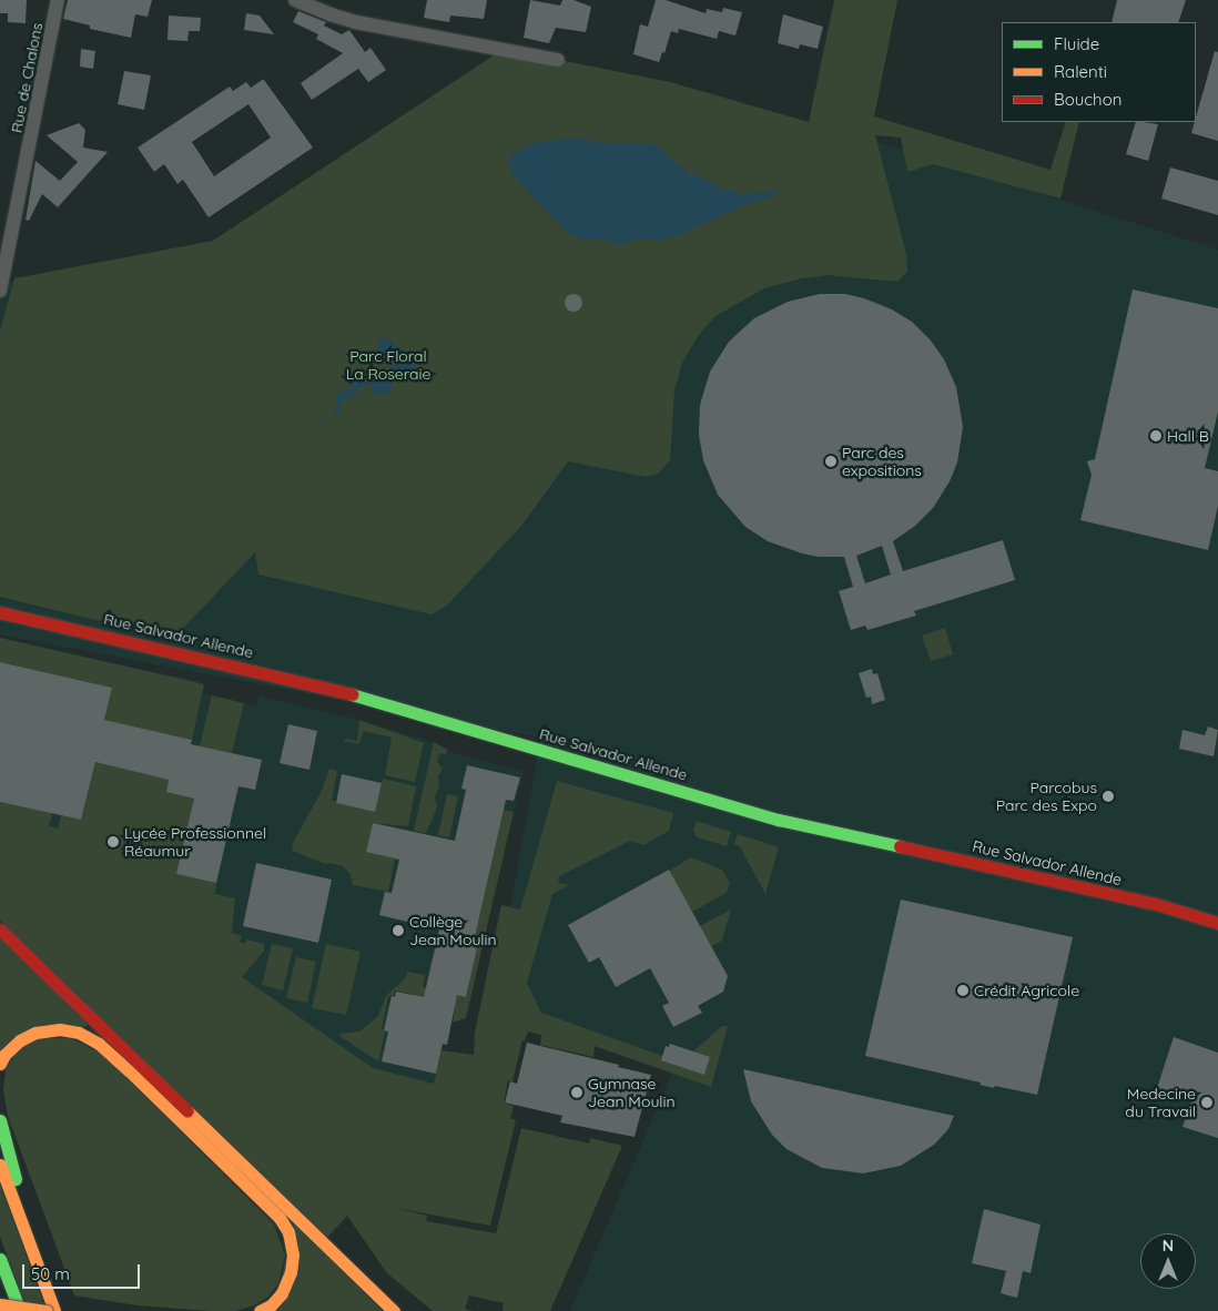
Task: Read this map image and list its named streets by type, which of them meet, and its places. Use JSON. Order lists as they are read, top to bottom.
{
  "streets": {
    "main road": ["Rue Salvador Allende"],
    "street": ["Rue de Chalons"]
  },
  "parks": ["Parc Floral La Roseraie"],
  "places": [
    "Hall B",
    "Parc des expositions",
    "Parcobus Parc des Expo",
    "Lycée Professionnel Réaumur",
    "Collège Jean Moulin",
    "Crédit Agricole",
    "Gymnase Jean Moulin",
    "Medecine du Travail"
  ],
  "legend": ["Fluide", "Ralenti", "Bouchon"],
  "scale_bar": "50 m",
  "north": "top"
}
